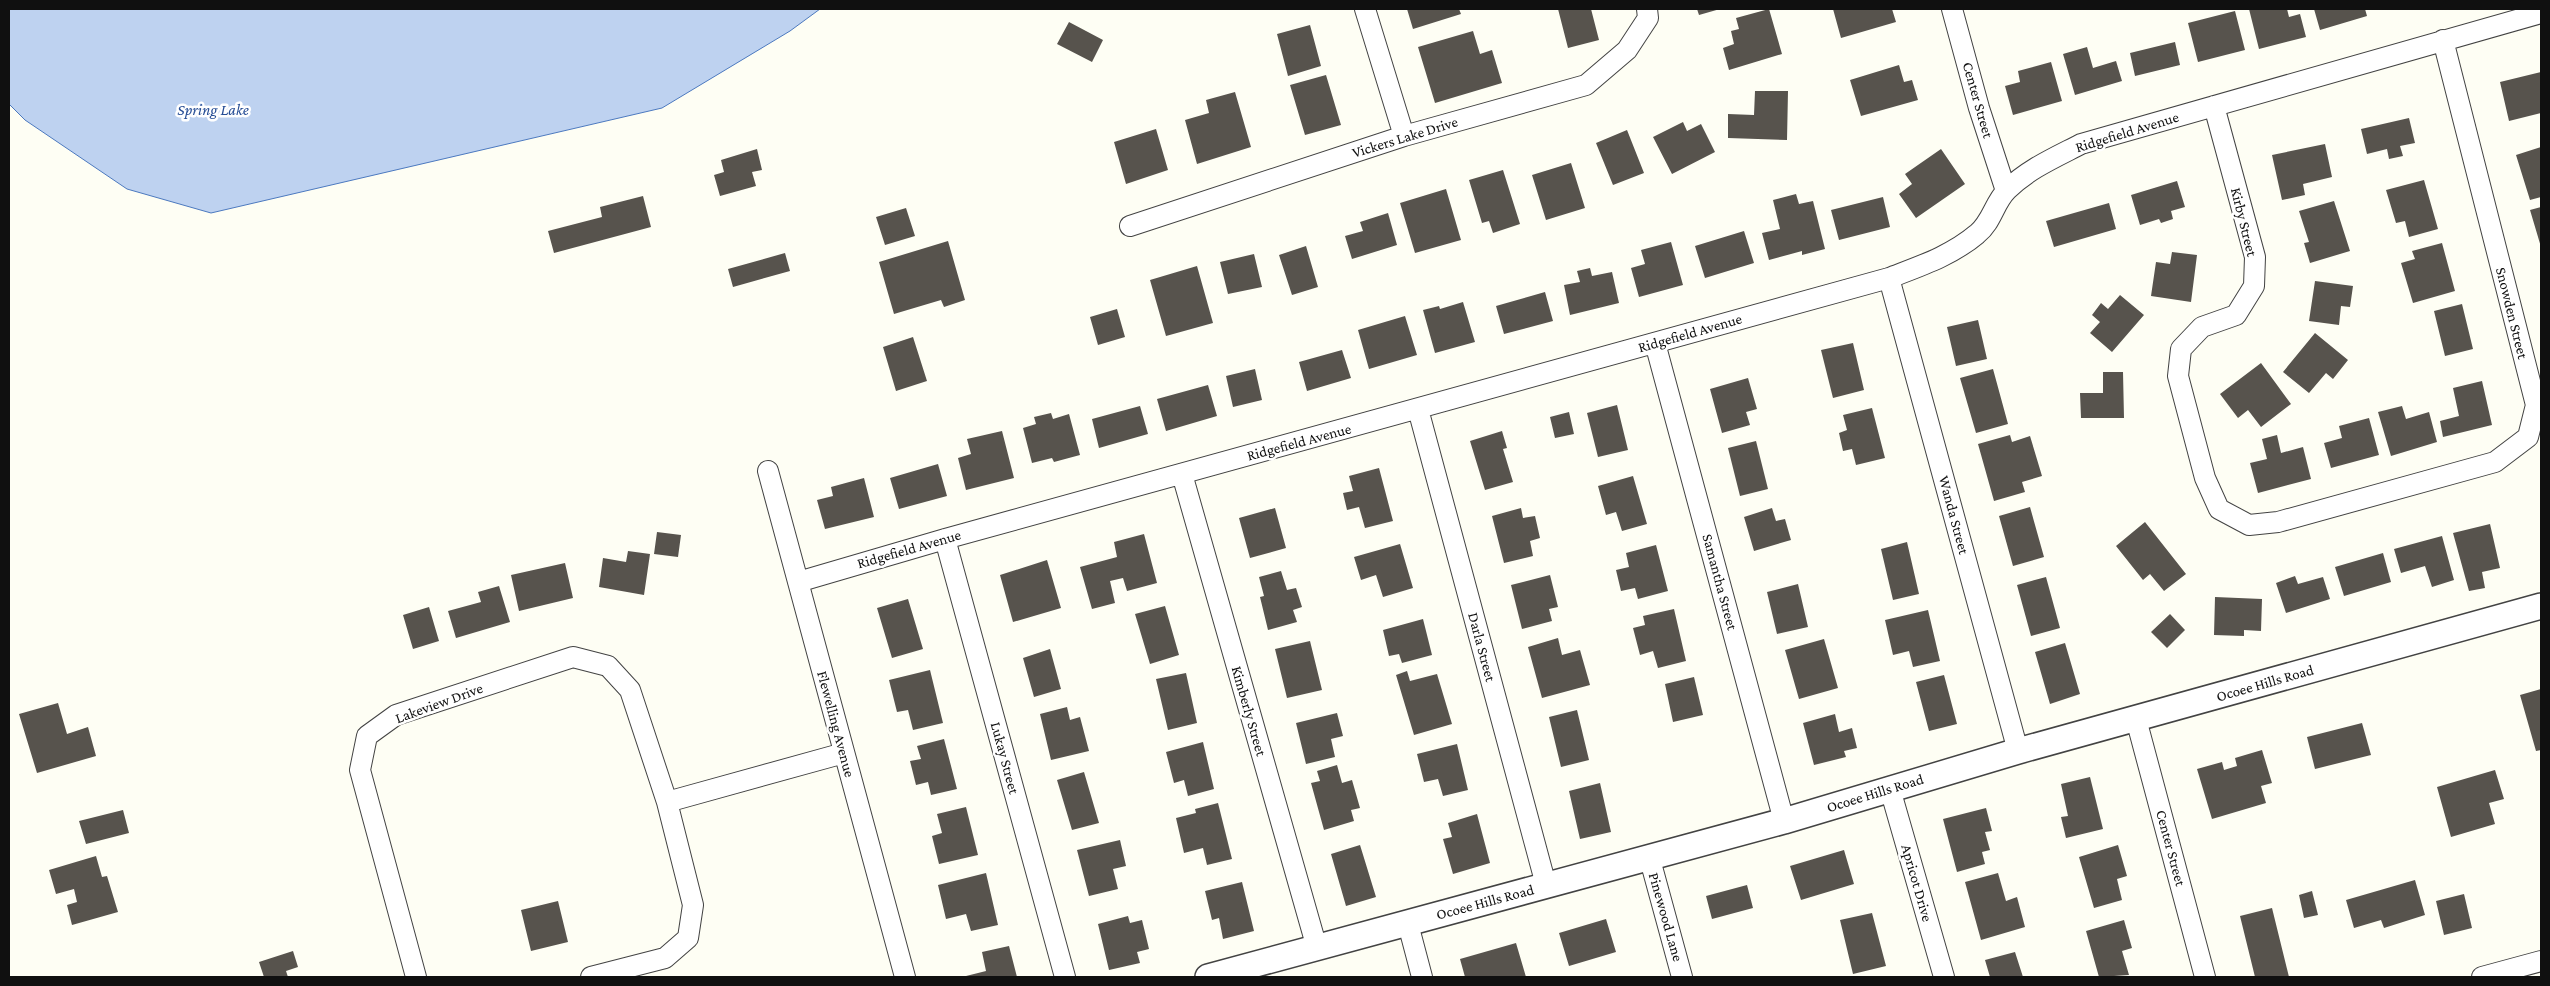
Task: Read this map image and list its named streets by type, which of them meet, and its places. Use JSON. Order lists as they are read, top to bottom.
{
  "streets": {
    "street": [
      "Center Street",
      "Ridgefield Avenue",
      "Vickers Lake Drive",
      "Kirby Street",
      "Snowden Street",
      "Wanda Street",
      "Samantha Street",
      "Darla Street",
      "Ocoee Hills Road",
      "Lakeview Drive",
      "Kimberly Street",
      "Flewelling Avenue",
      "Lukay Street",
      "Apricot Drive",
      "Pinewood Lane"
    ]
  },
  "crossings": [
    ["Center Street", "Ridgefield Avenue"],
    ["Center Street", "Ocoee Hills Road"],
    ["Ridgefield Avenue", "Kirby Street"],
    ["Ridgefield Avenue", "Snowden Street"],
    ["Ridgefield Avenue", "Wanda Street"],
    ["Ridgefield Avenue", "Samantha Street"],
    ["Ridgefield Avenue", "Darla Street"],
    ["Ridgefield Avenue", "Kimberly Street"],
    ["Ridgefield Avenue", "Flewelling Avenue"],
    ["Ridgefield Avenue", "Lukay Street"],
    ["Kirby Street", "Snowden Street"],
    ["Wanda Street", "Ocoee Hills Road"],
    ["Samantha Street", "Ocoee Hills Road"],
    ["Darla Street", "Ocoee Hills Road"],
    ["Ocoee Hills Road", "Kimberly Street"],
    ["Ocoee Hills Road", "Apricot Drive"],
    ["Ocoee Hills Road", "Pinewood Lane"]
  ],
  "water": ["Spring Lake"]
}
